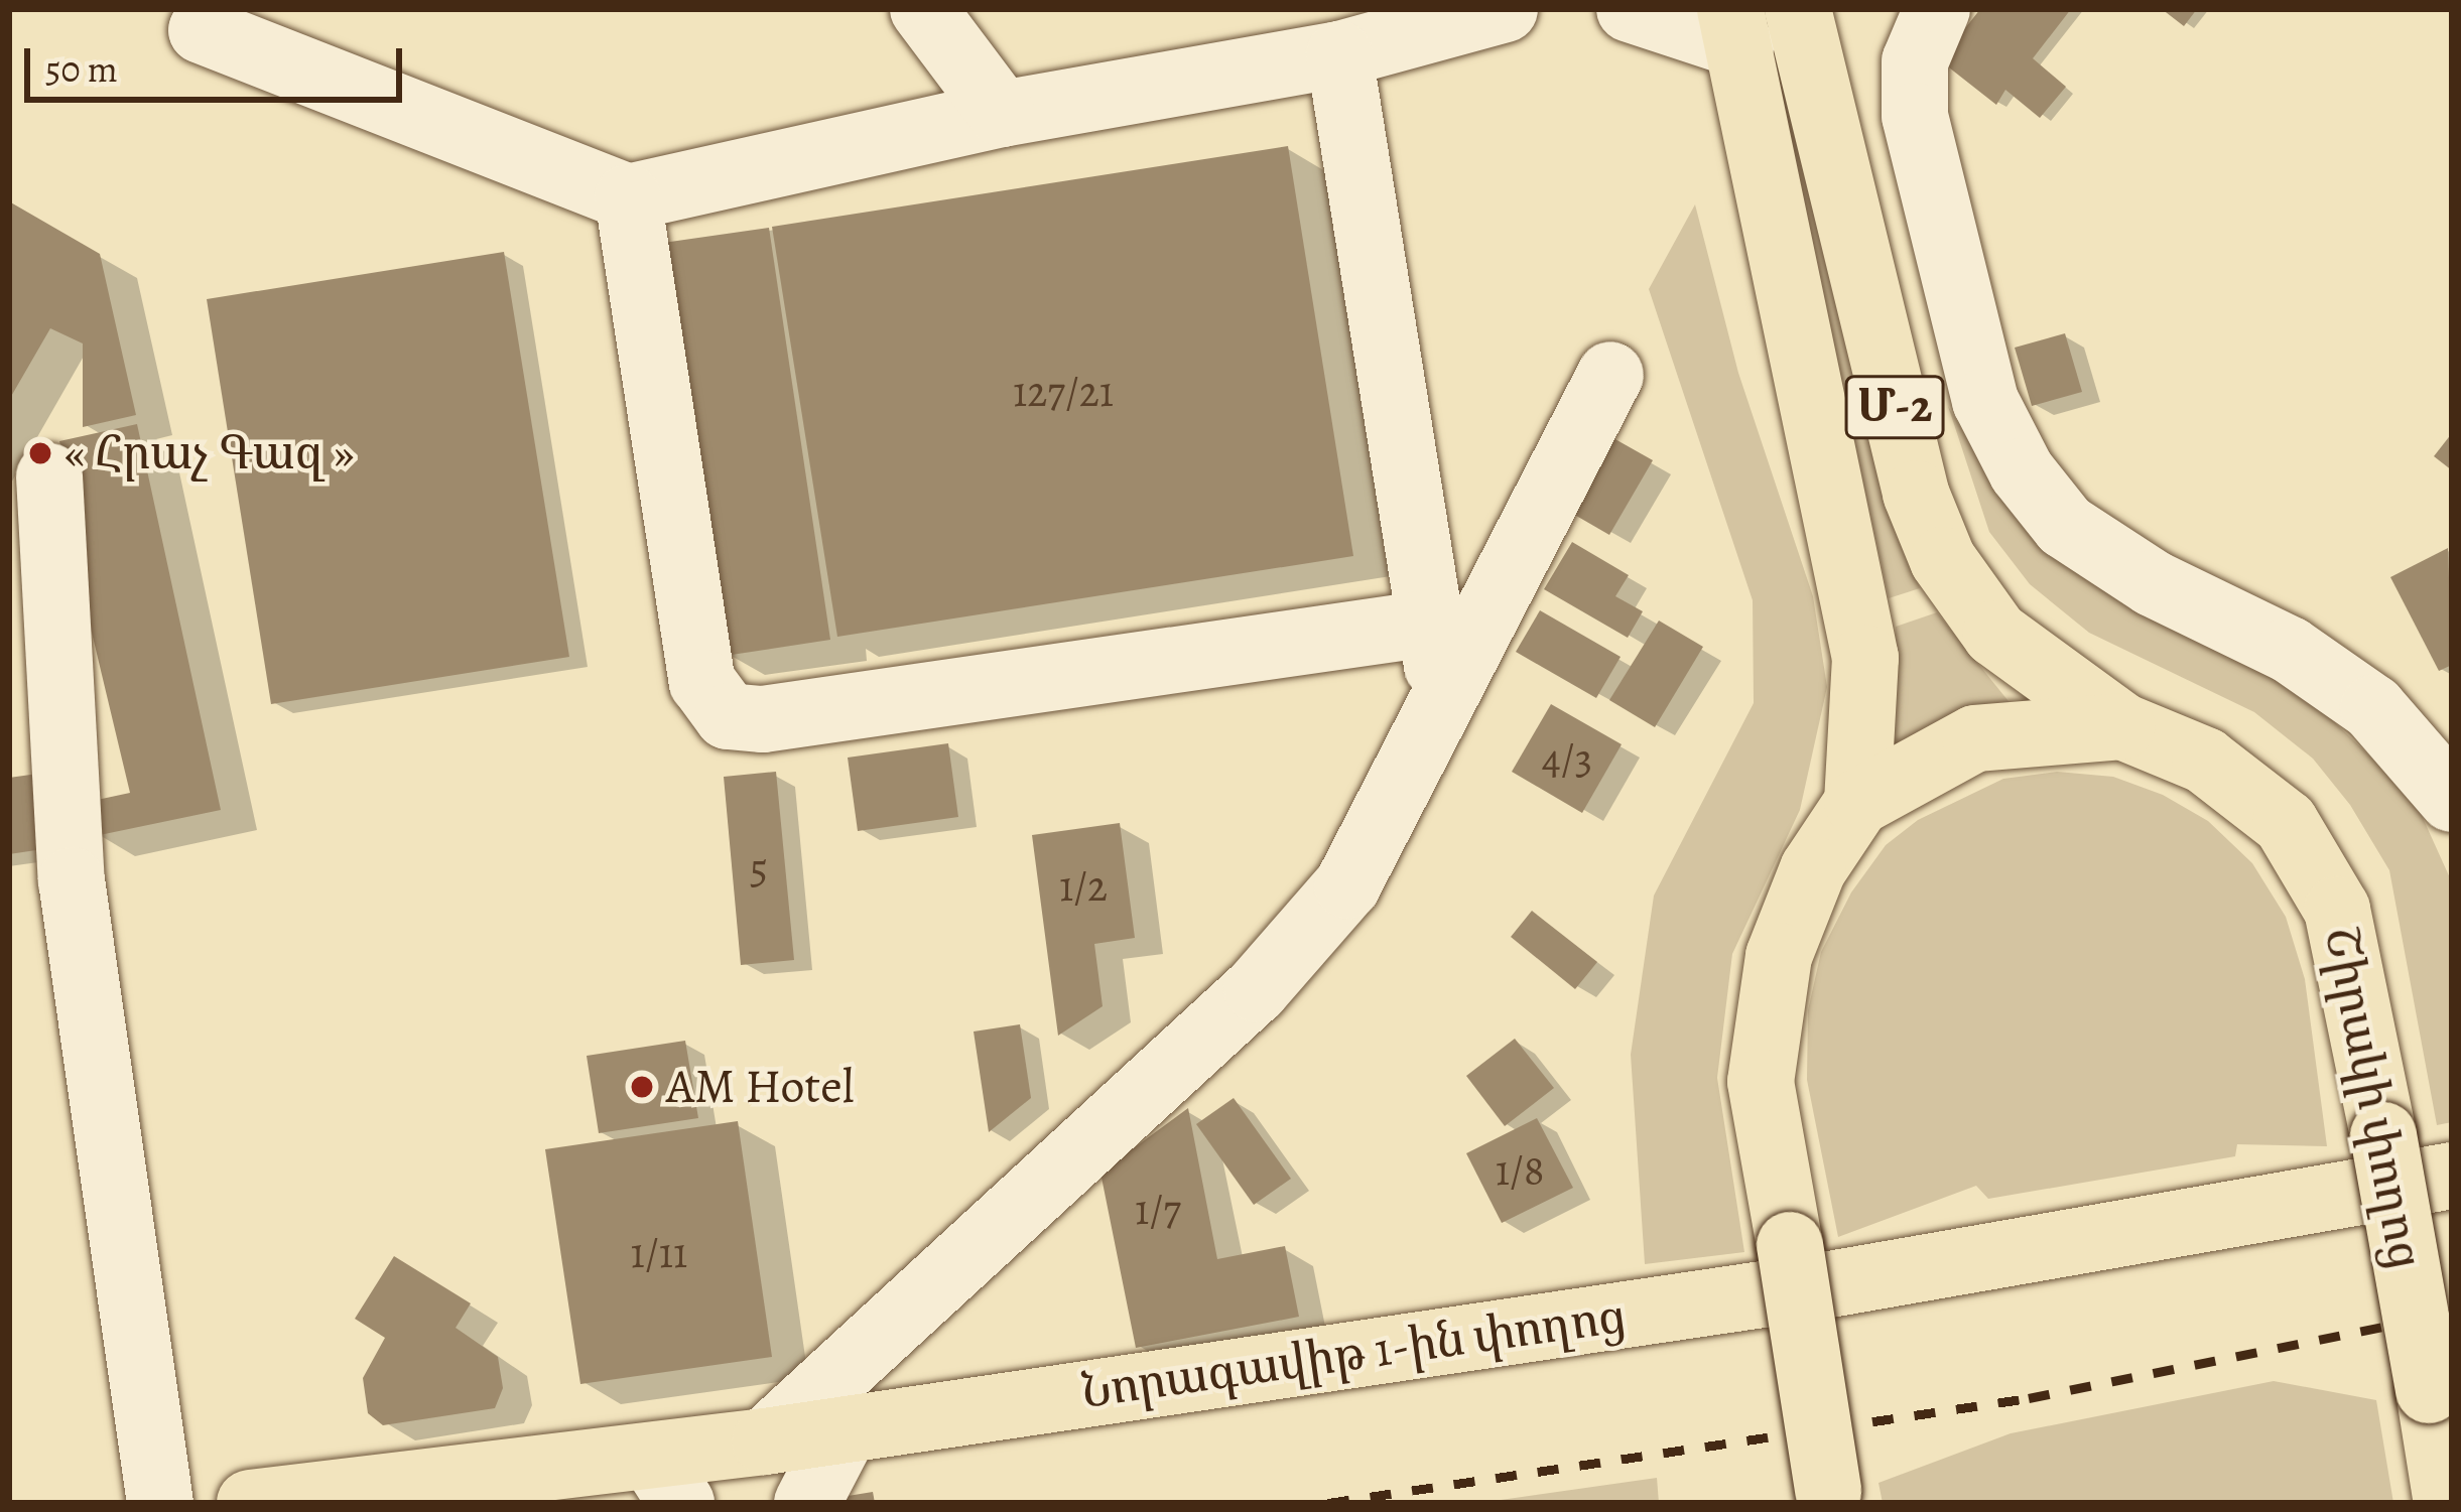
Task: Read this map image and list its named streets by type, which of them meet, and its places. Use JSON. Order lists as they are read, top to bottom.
{
  "streets": {
    "main road": ["Մ-2", "Շիրակի փողոց", "Նորագավիթ 1-ին փողոց"]
  },
  "places": ["« Հրաչ Գազ »", "AM Hotel"],
  "house_numbers": [
    "127/21",
    "4/3",
    "5",
    "1/2",
    "1/8",
    "1/7",
    "1/11"
  ],
  "scale_bar": "50 m"
}
